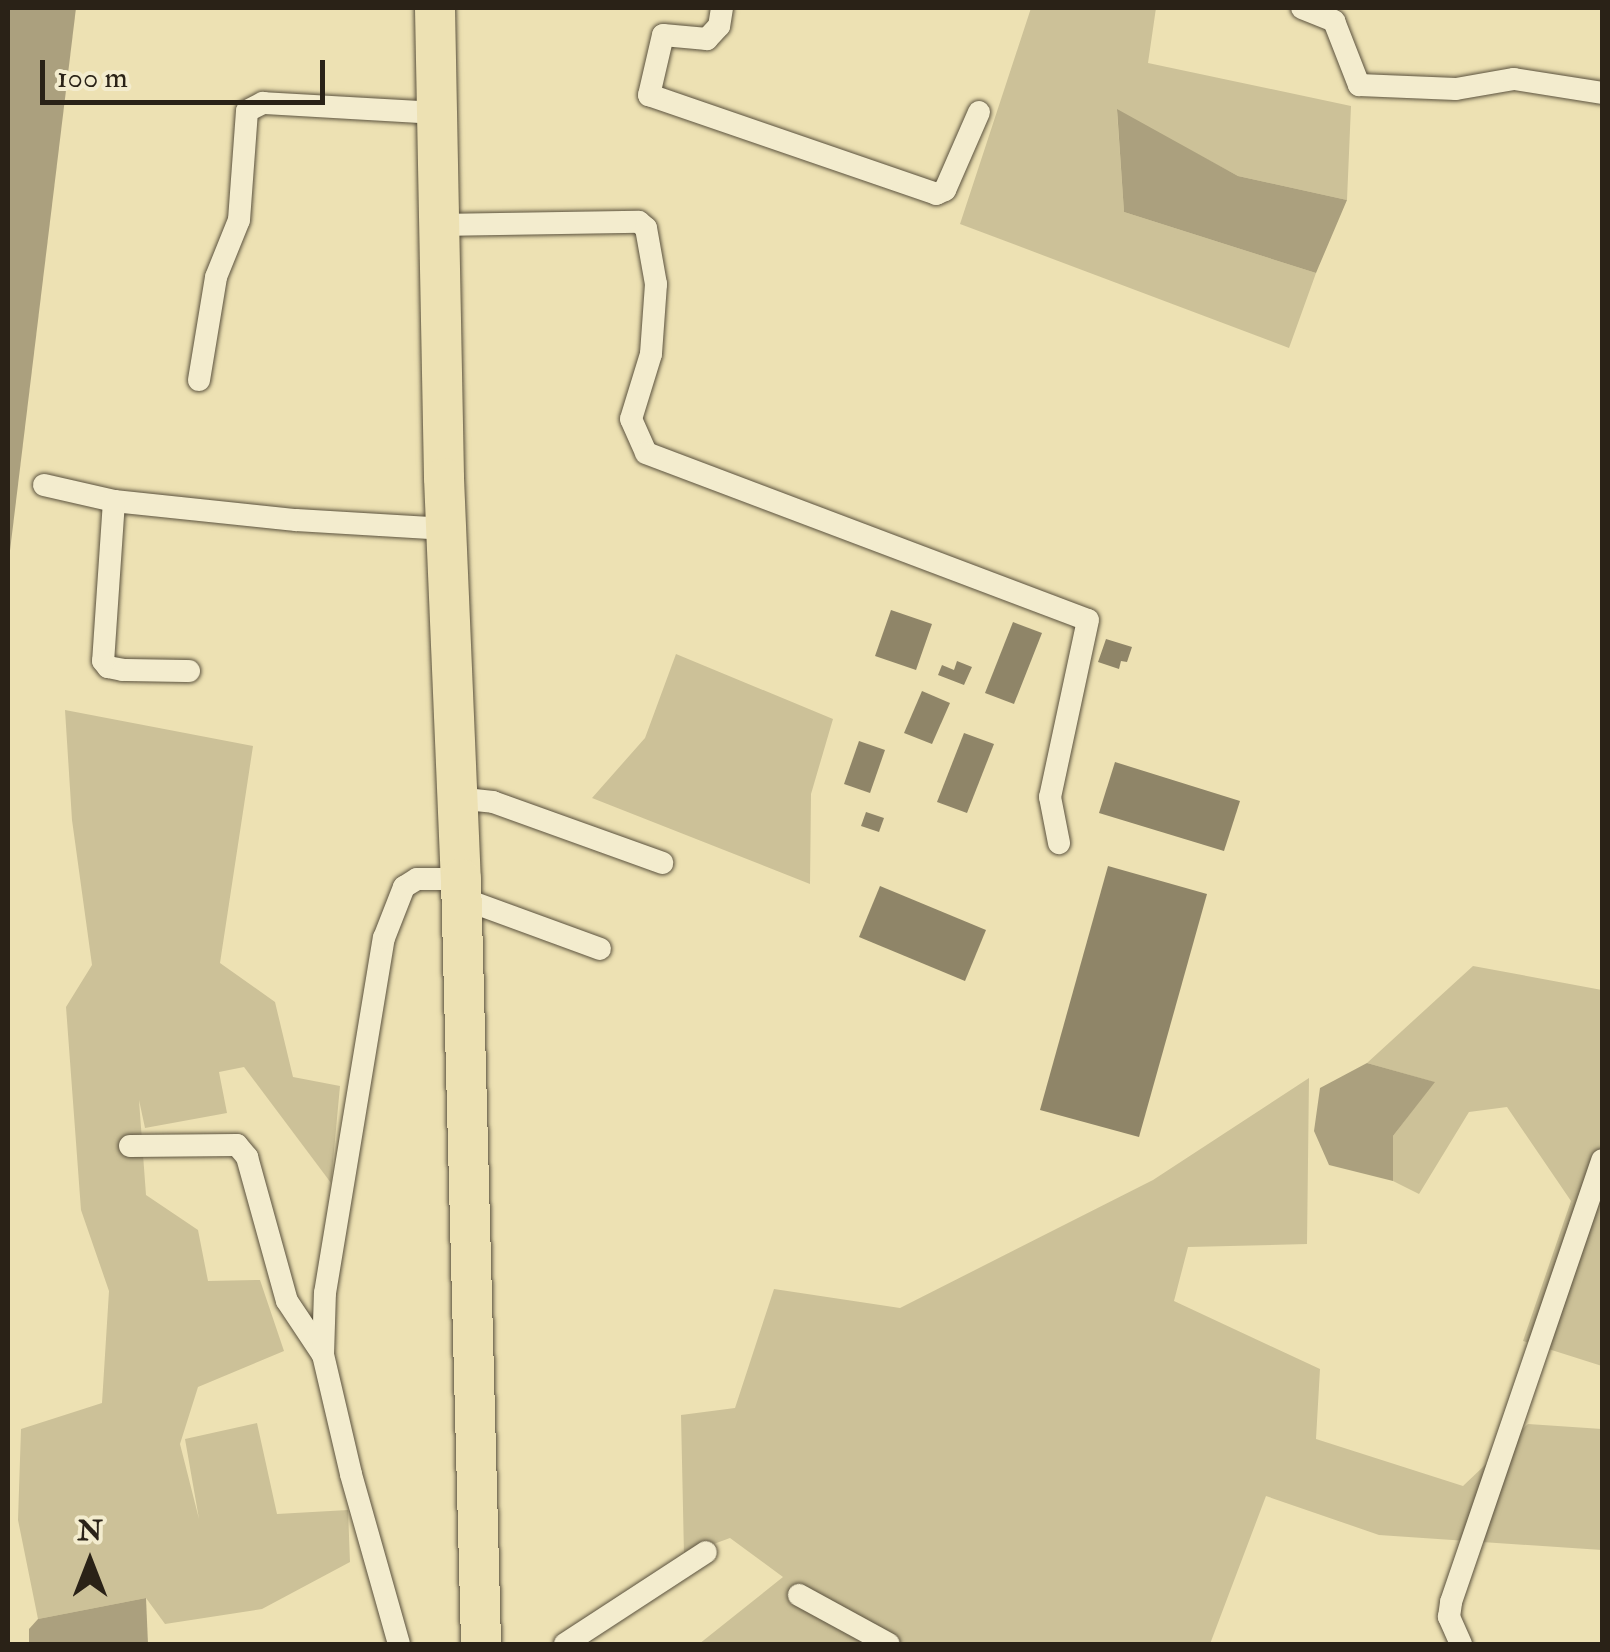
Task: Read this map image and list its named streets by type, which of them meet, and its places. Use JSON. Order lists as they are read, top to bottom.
{
  "scale_bar": "100 m",
  "north": "top"
}
